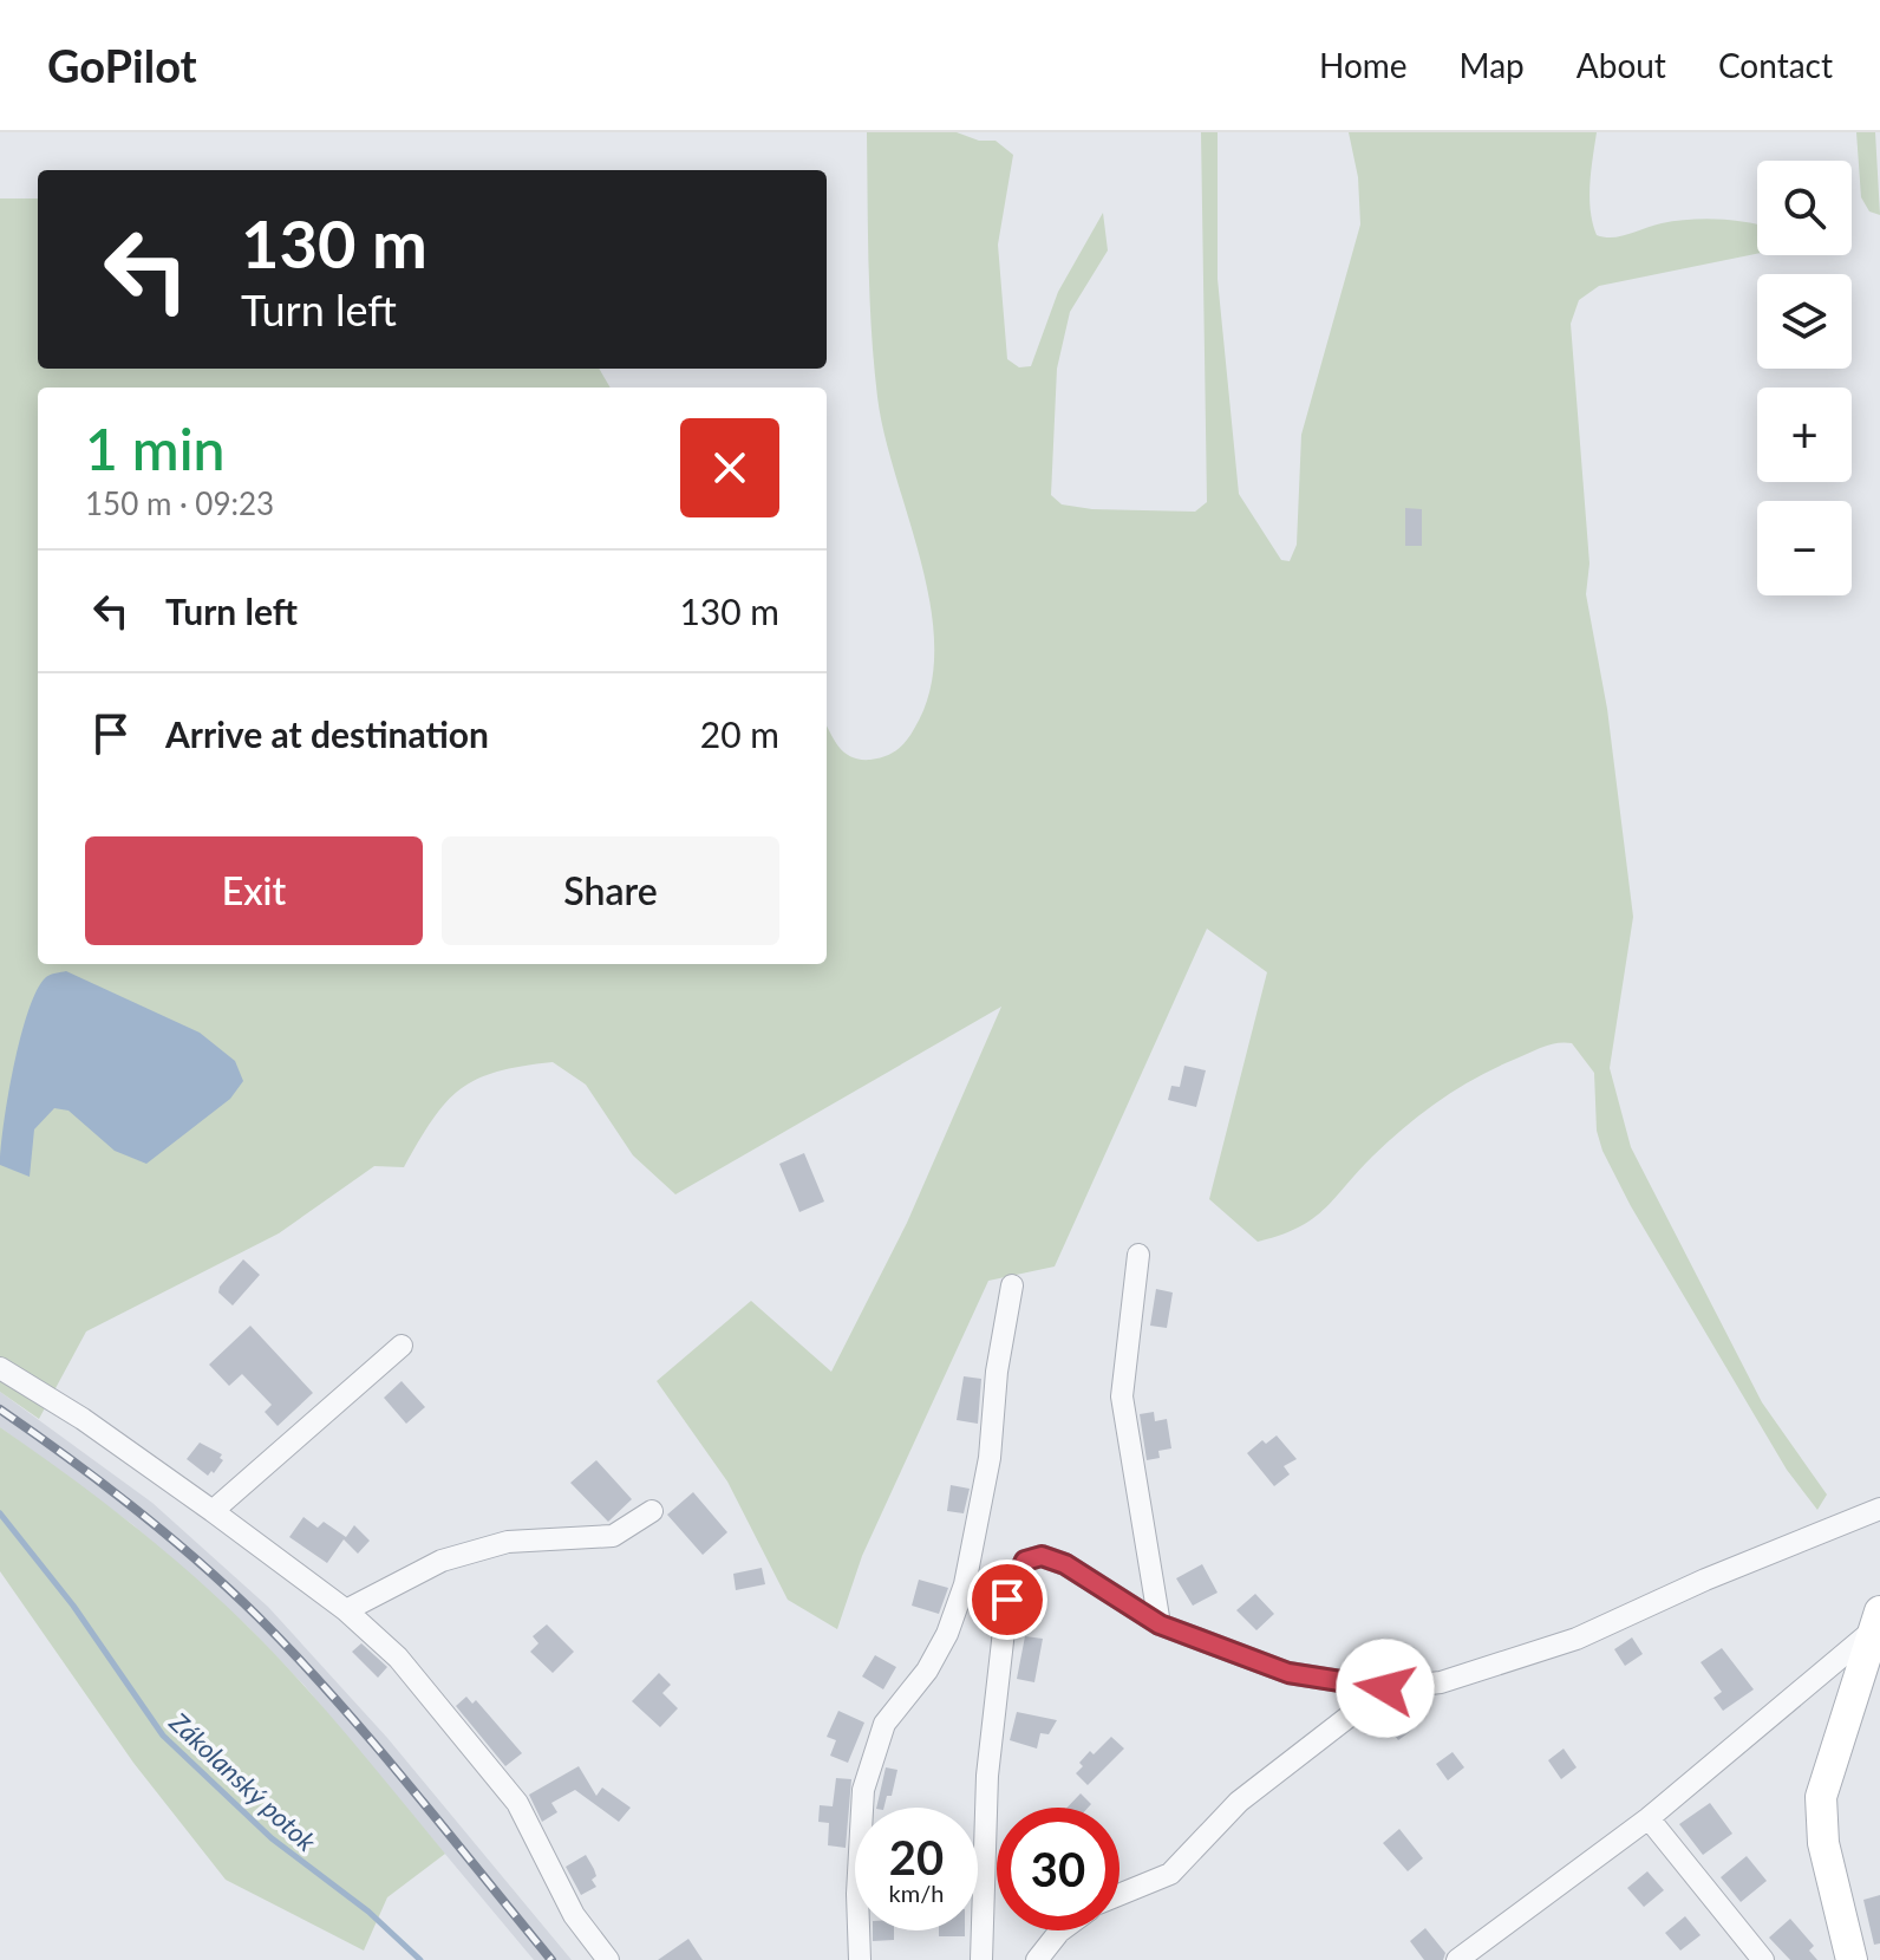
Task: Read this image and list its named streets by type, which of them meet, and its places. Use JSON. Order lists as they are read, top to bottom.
{
  "water": ["Zákolanský potok"],
  "page": {
    "header": "GoPilot",
    "nav": [
      "Home",
      "Map",
      "About",
      "Contact"
    ],
    "map_buttons": ["+", "−"],
    "turn": ["130 m", "Turn left"],
    "heading": ["1 min", "150 m · 09:23"],
    "list": [
      {
        "name": "Turn left",
        "value": "130 m"
      },
      {
        "name": "Arrive at destination",
        "value": "20 m"
      }
    ],
    "buttons": ["Exit", "Share"],
    "speed": "20 km/h",
    "limit": "30"
  }
}
